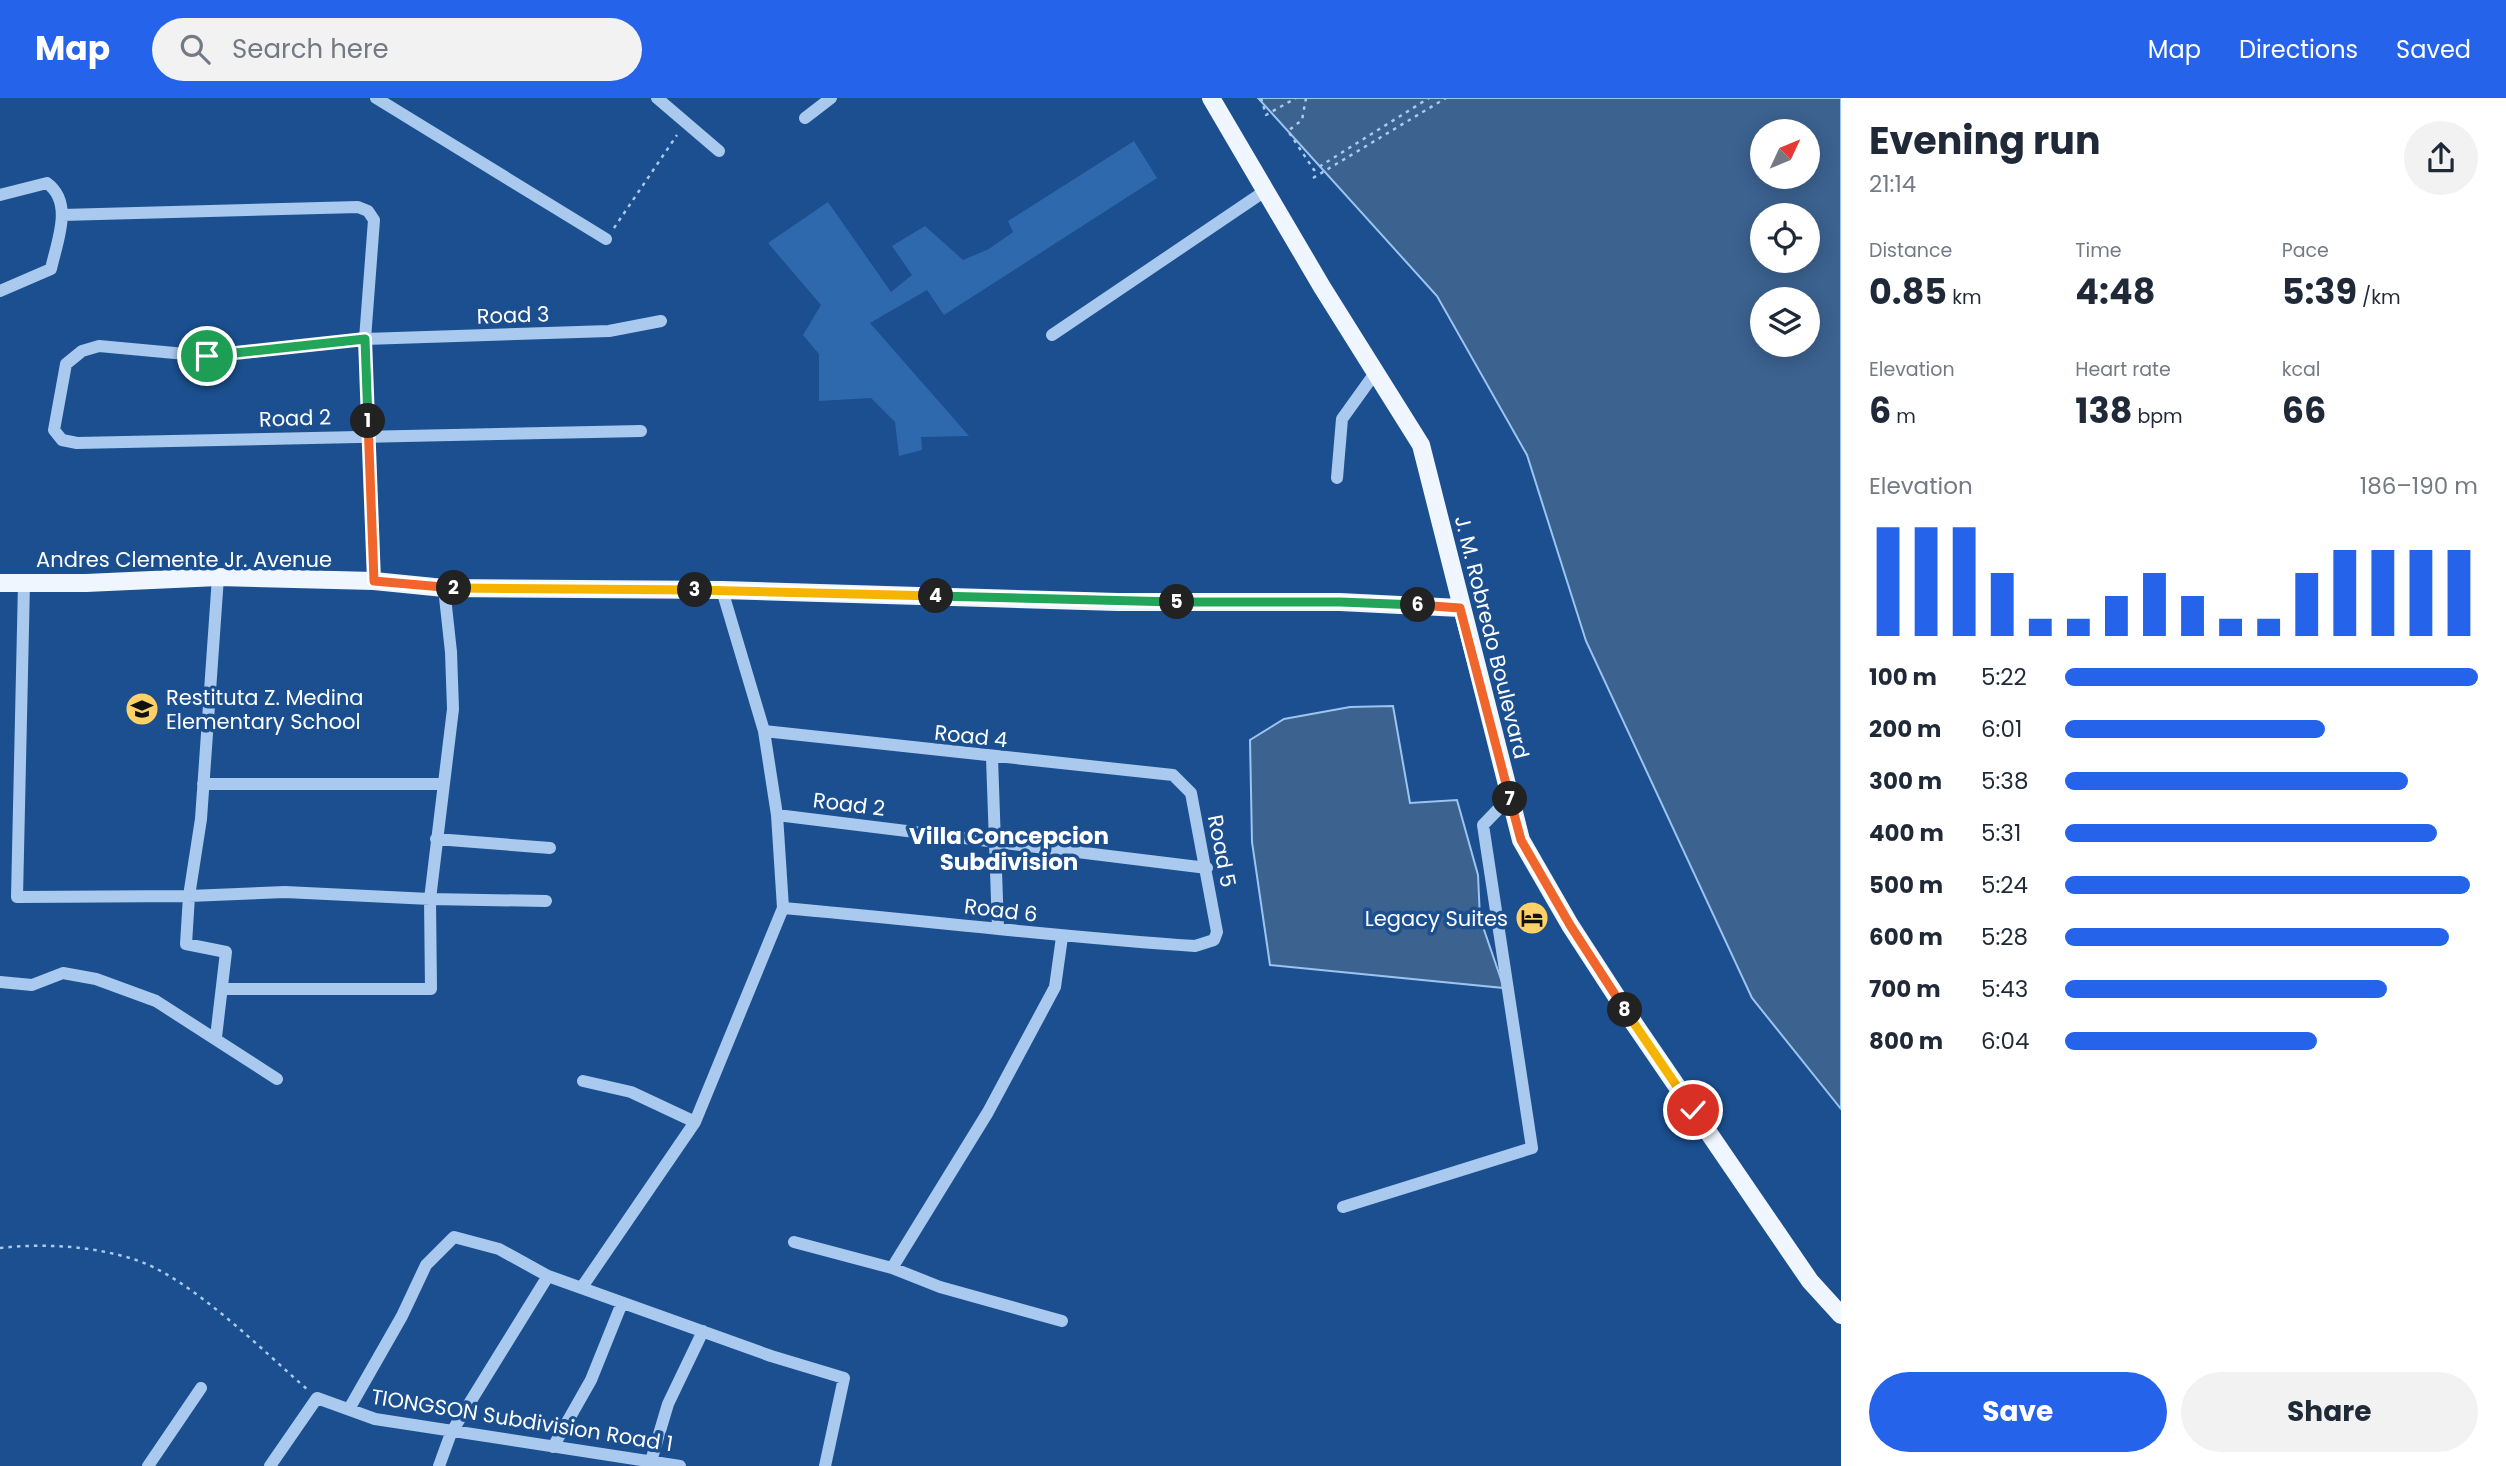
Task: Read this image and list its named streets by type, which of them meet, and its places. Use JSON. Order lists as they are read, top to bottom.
{
  "streets": {
    "main road": ["Andres Clemente Jr. Avenue", "J. M. Robredo Boulevard"],
    "street": [
      "Road 3",
      "Road 2",
      "Road 4",
      "Road 5",
      "Road 6",
      "TIONGSON Subdivision Road 1"
    ]
  },
  "crossings": [
    ["Road 3", "Road 2"],
    ["Road 2", "Road 5"],
    ["Andres Clemente Jr. Avenue", "J. M. Robredo Boulevard"],
    ["Road 4", "Road 5"],
    ["Road 5", "Road 6"]
  ],
  "districts": ["Villa Concepcion Subdivision"],
  "places": {
    "school or university": ["Restituta Z. Medina Elementary School"],
    "hotel": ["Legacy Suites"]
  },
  "north": "top right",
  "page": {
    "header": "Map",
    "search": "Search here",
    "nav": ["Map", "Directions", "Saved"],
    "heading": ["Evening run", "21:14"],
    "stats": [
      ["Distance", "0.85 km"],
      ["Time", "4:48"],
      ["Pace", "5:39 /km"],
      ["Elevation", "6 m"],
      ["Heart rate", "138 bpm"],
      ["kcal", "66"]
    ],
    "pins": [
      "1",
      "2",
      "3",
      "4",
      "5",
      "6",
      "7",
      "8"
    ],
    "chart": ["Elevation", "186–190 m"],
    "list": [
      {
        "name": "100 m",
        "note": "5:22"
      },
      {
        "name": "200 m",
        "note": "6:01"
      },
      {
        "name": "300 m",
        "note": "5:38"
      },
      {
        "name": "400 m",
        "note": "5:31"
      },
      {
        "name": "500 m",
        "note": "5:24"
      },
      {
        "name": "600 m",
        "note": "5:28"
      },
      {
        "name": "700 m",
        "note": "5:43"
      },
      {
        "name": "800 m",
        "note": "6:04"
      }
    ],
    "buttons": ["Save", "Share"]
  }
}
